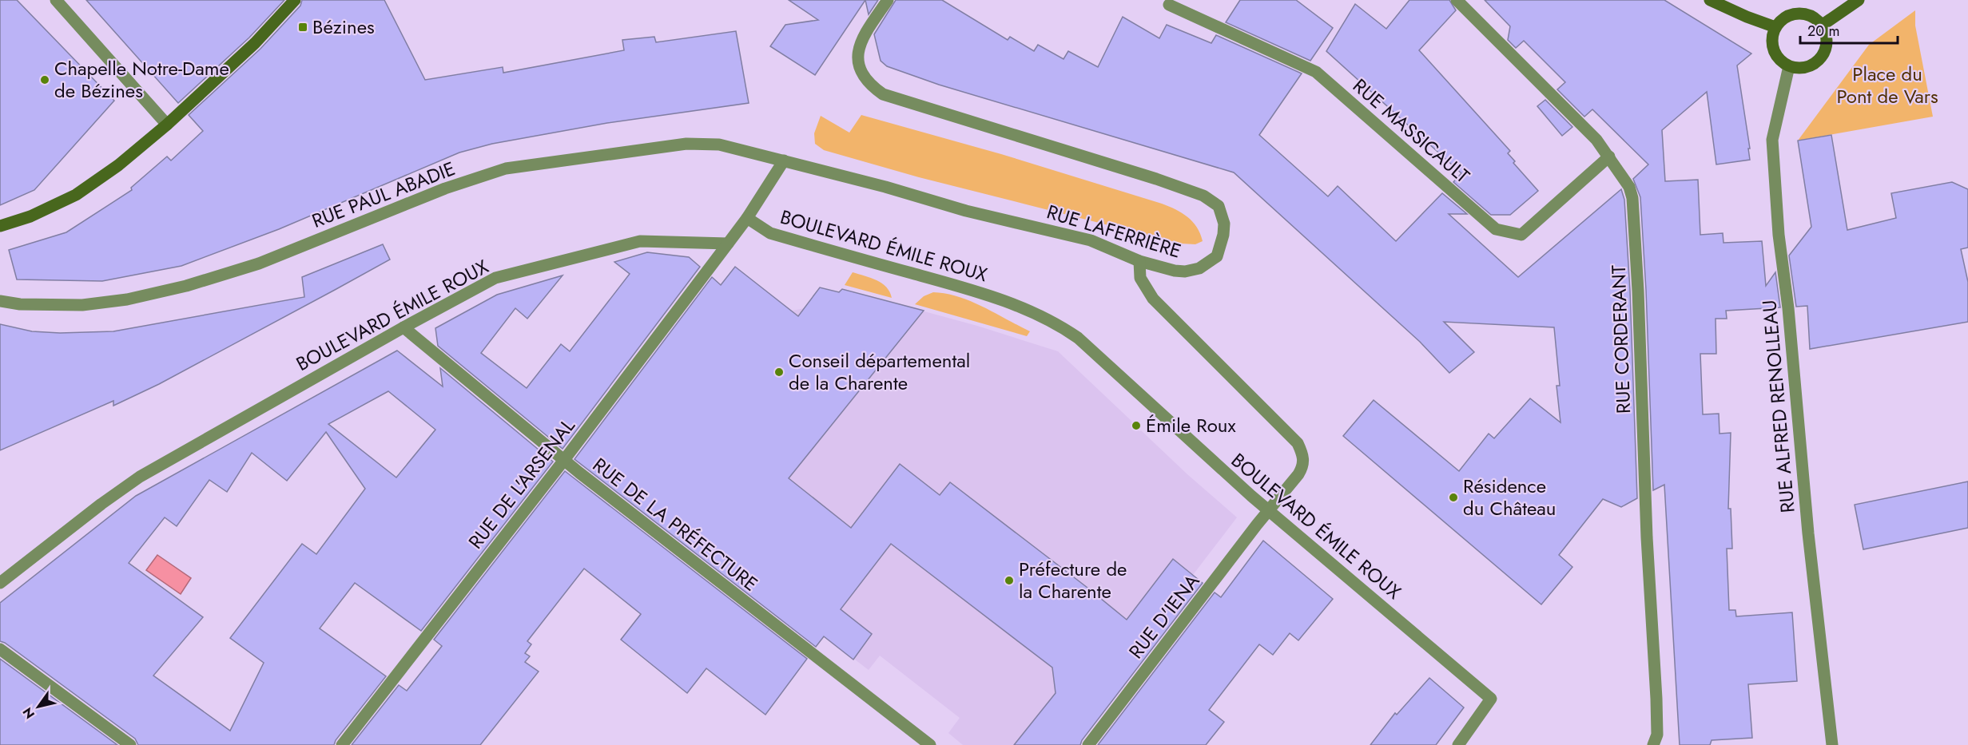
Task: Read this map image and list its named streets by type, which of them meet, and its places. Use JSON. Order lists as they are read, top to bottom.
{
  "streets": {
    "street": [
      "RUE MASSICAULT",
      "RUE PAUL ABADIE",
      "RUE LAFERRIÈRE",
      "BOULEVARD ÉMILE ROUX",
      "RUE CORDERANT",
      "RUE ALFRED RENOLLEAU",
      "RUE DE L'ARSENAL",
      "RUE DE LA PRÉFECTURE",
      "RUE D'IENA"
    ]
  },
  "crossings": [
    ["RUE MASSICAULT", "RUE CORDERANT"],
    ["RUE PAUL ABADIE", "RUE LAFERRIÈRE"],
    ["RUE LAFERRIÈRE", "RUE D'IENA"],
    ["BOULEVARD ÉMILE ROUX", "RUE DE L'ARSENAL"],
    ["BOULEVARD ÉMILE ROUX", "RUE DE LA PRÉFECTURE"],
    ["BOULEVARD ÉMILE ROUX", "RUE D'IENA"],
    ["RUE DE L'ARSENAL", "RUE DE LA PRÉFECTURE"]
  ],
  "parks": ["Place du Pont de Vars"],
  "places": {
    "transit": ["Bézines"],
    "other": [
      "Chapelle Notre-Dame de Bézines",
      "Conseil départemental de la Charente",
      "Émile Roux",
      "Résidence du Château",
      "Préfecture de la Charente"
    ]
  },
  "scale_bar": "20 m",
  "north": "bottom left"
}
